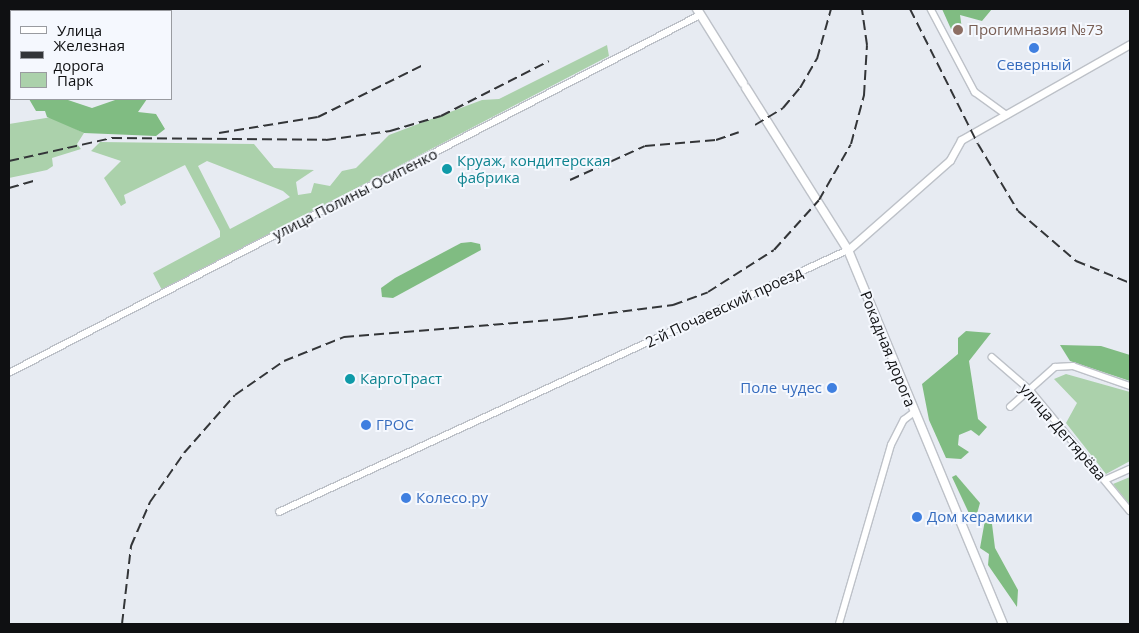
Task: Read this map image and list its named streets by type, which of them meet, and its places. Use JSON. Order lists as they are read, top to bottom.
{
  "streets": {
    "main road": ["Рокадная дорога"],
    "street": ["улица Полины Осипенко", "2-й Почаевский проезд", "улица Дегтярёва"]
  },
  "crossings": [
    ["улица Полины Осипенко", "Рокадная дорога"],
    ["2-й Почаевский проезд", "Рокадная дорога"]
  ],
  "places": [
    "Прогимназия №73",
    "Северный",
    "Круаж, кондитерская фабрика",
    "КаргоТраст",
    "Поле чудес",
    "ГРОС",
    "Колесо.ру",
    "Дом керамики"
  ],
  "legend": ["Улица", "Железная дорога", "Парк"]
}
